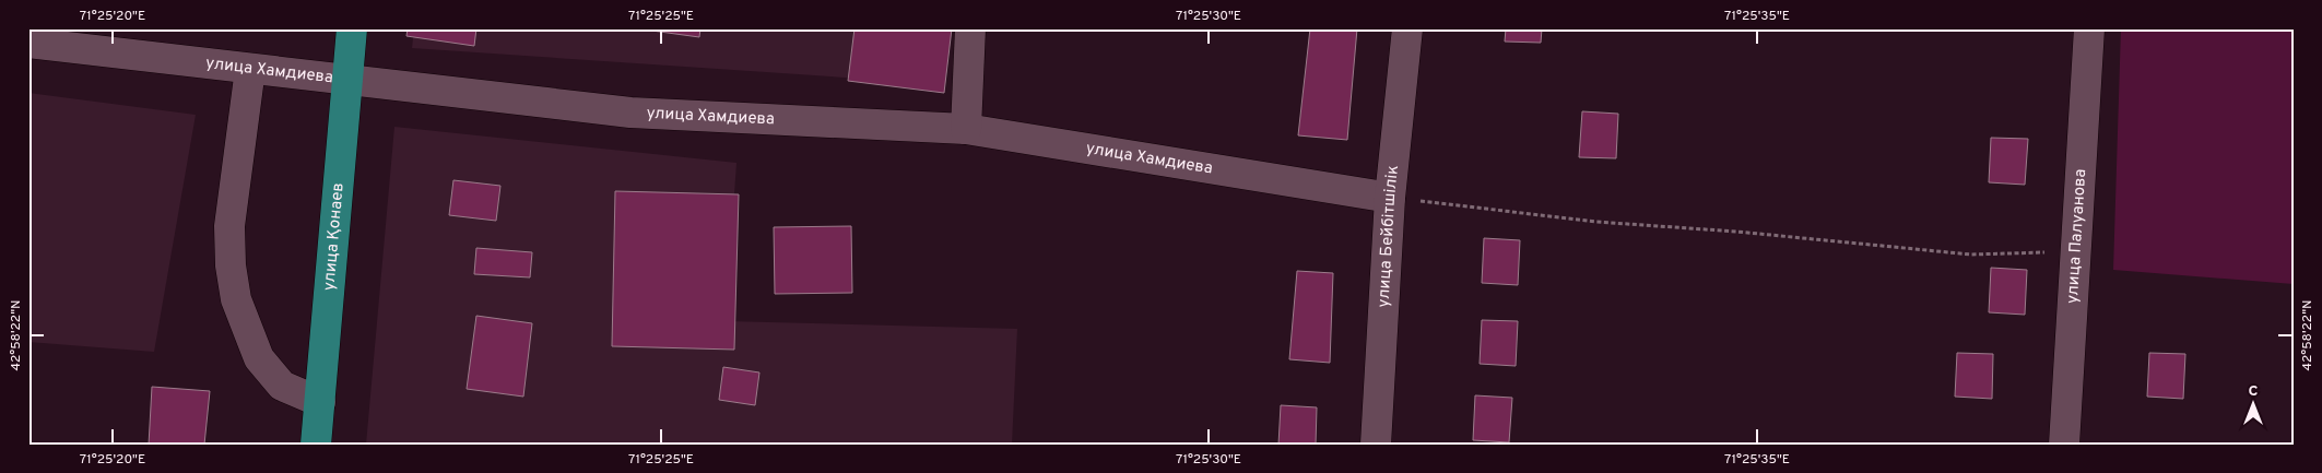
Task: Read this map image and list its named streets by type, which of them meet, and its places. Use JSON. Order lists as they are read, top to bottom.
{
  "streets": {
    "main road": ["улица Қонаев"],
    "street": ["улица Хамдиева", "улица Бейбітшілік", "улица Палуанова"]
  },
  "crossings": [
    ["улица Хамдиева", "улица Бейбітшілік"],
    ["улица Хамдиева", "улица Қонаев"]
  ],
  "north": "top",
  "coordinates": [
    "71°25'20\"E",
    "71°25'25\"E",
    "71°25'30\"E",
    "71°25'35\"E",
    "42°58'22\"N"
  ]
}
